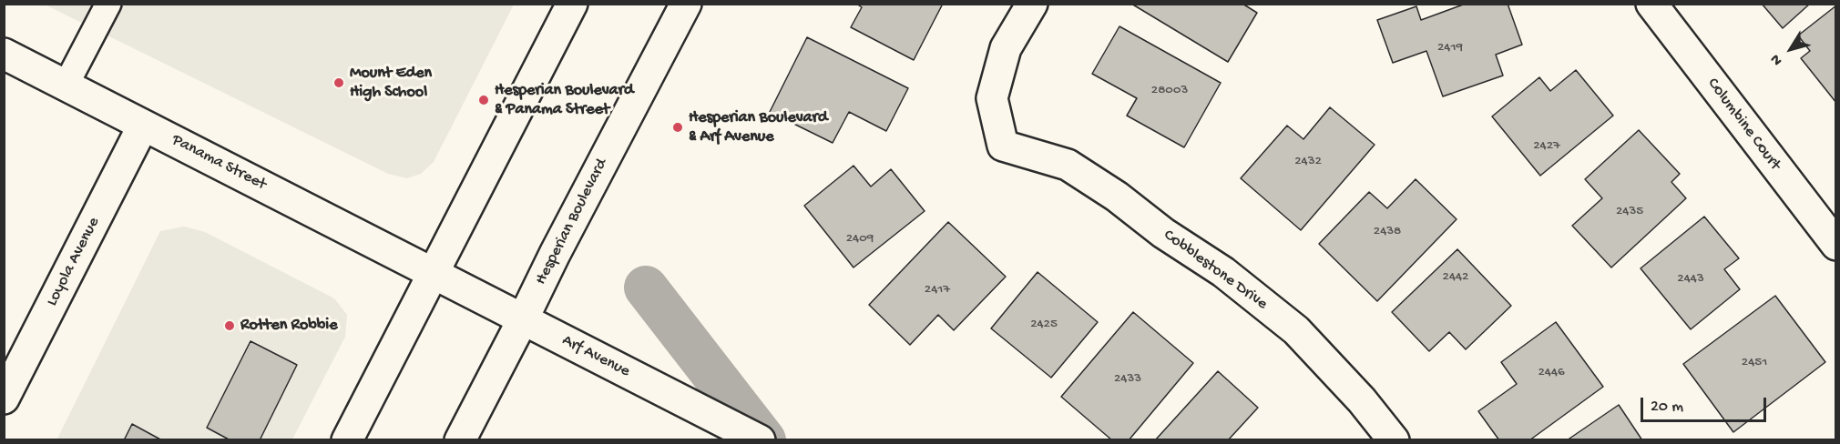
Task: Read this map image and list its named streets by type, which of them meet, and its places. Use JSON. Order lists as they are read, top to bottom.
{
  "streets": {
    "street": [
      "Columbine Court",
      "Panama Street",
      "Hesperian Boulevard",
      "Loyola Avenue",
      "Cobblestone Drive",
      "Arf Avenue"
    ]
  },
  "crossings": [
    ["Panama Street", "Loyola Avenue"],
    ["Panama Street", "Arf Avenue"],
    ["Hesperian Boulevard", "Arf Avenue"]
  ],
  "places": [
    "Mount Eden High School",
    "Hesperian Boulevard & Panama Street",
    "Hesperian Boulevard & Arf Avenue",
    "Rotten Robbie"
  ],
  "house_numbers": [
    "2419",
    "28003",
    "2427",
    "2432",
    "2435",
    "2438",
    "2409",
    "2442",
    "2443",
    "2417",
    "2425",
    "2451",
    "2446",
    "2433"
  ],
  "scale_bar": "20 m",
  "north": "bottom left"
}
